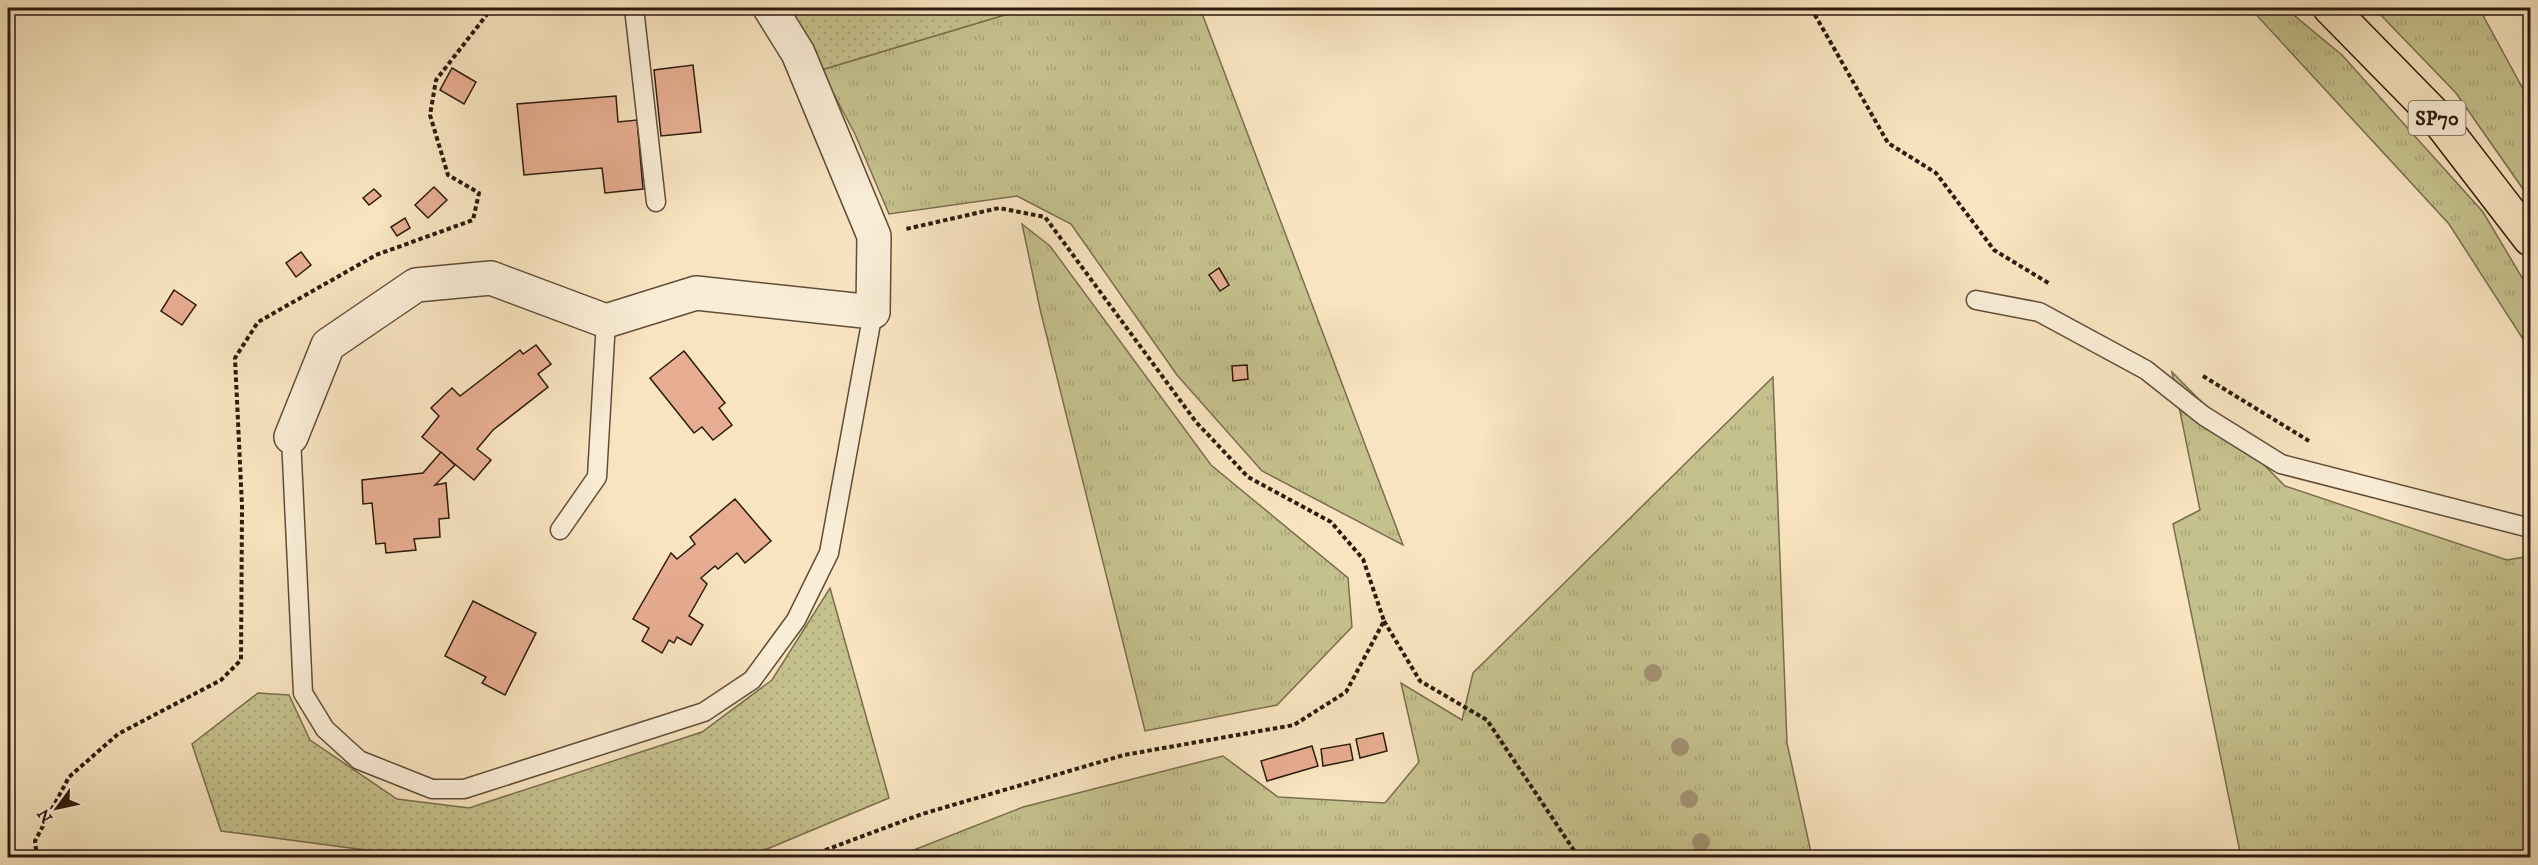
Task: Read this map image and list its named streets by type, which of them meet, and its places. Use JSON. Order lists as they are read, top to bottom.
{
  "streets": {
    "main road": ["SP70"]
  },
  "north": "bottom left"
}
